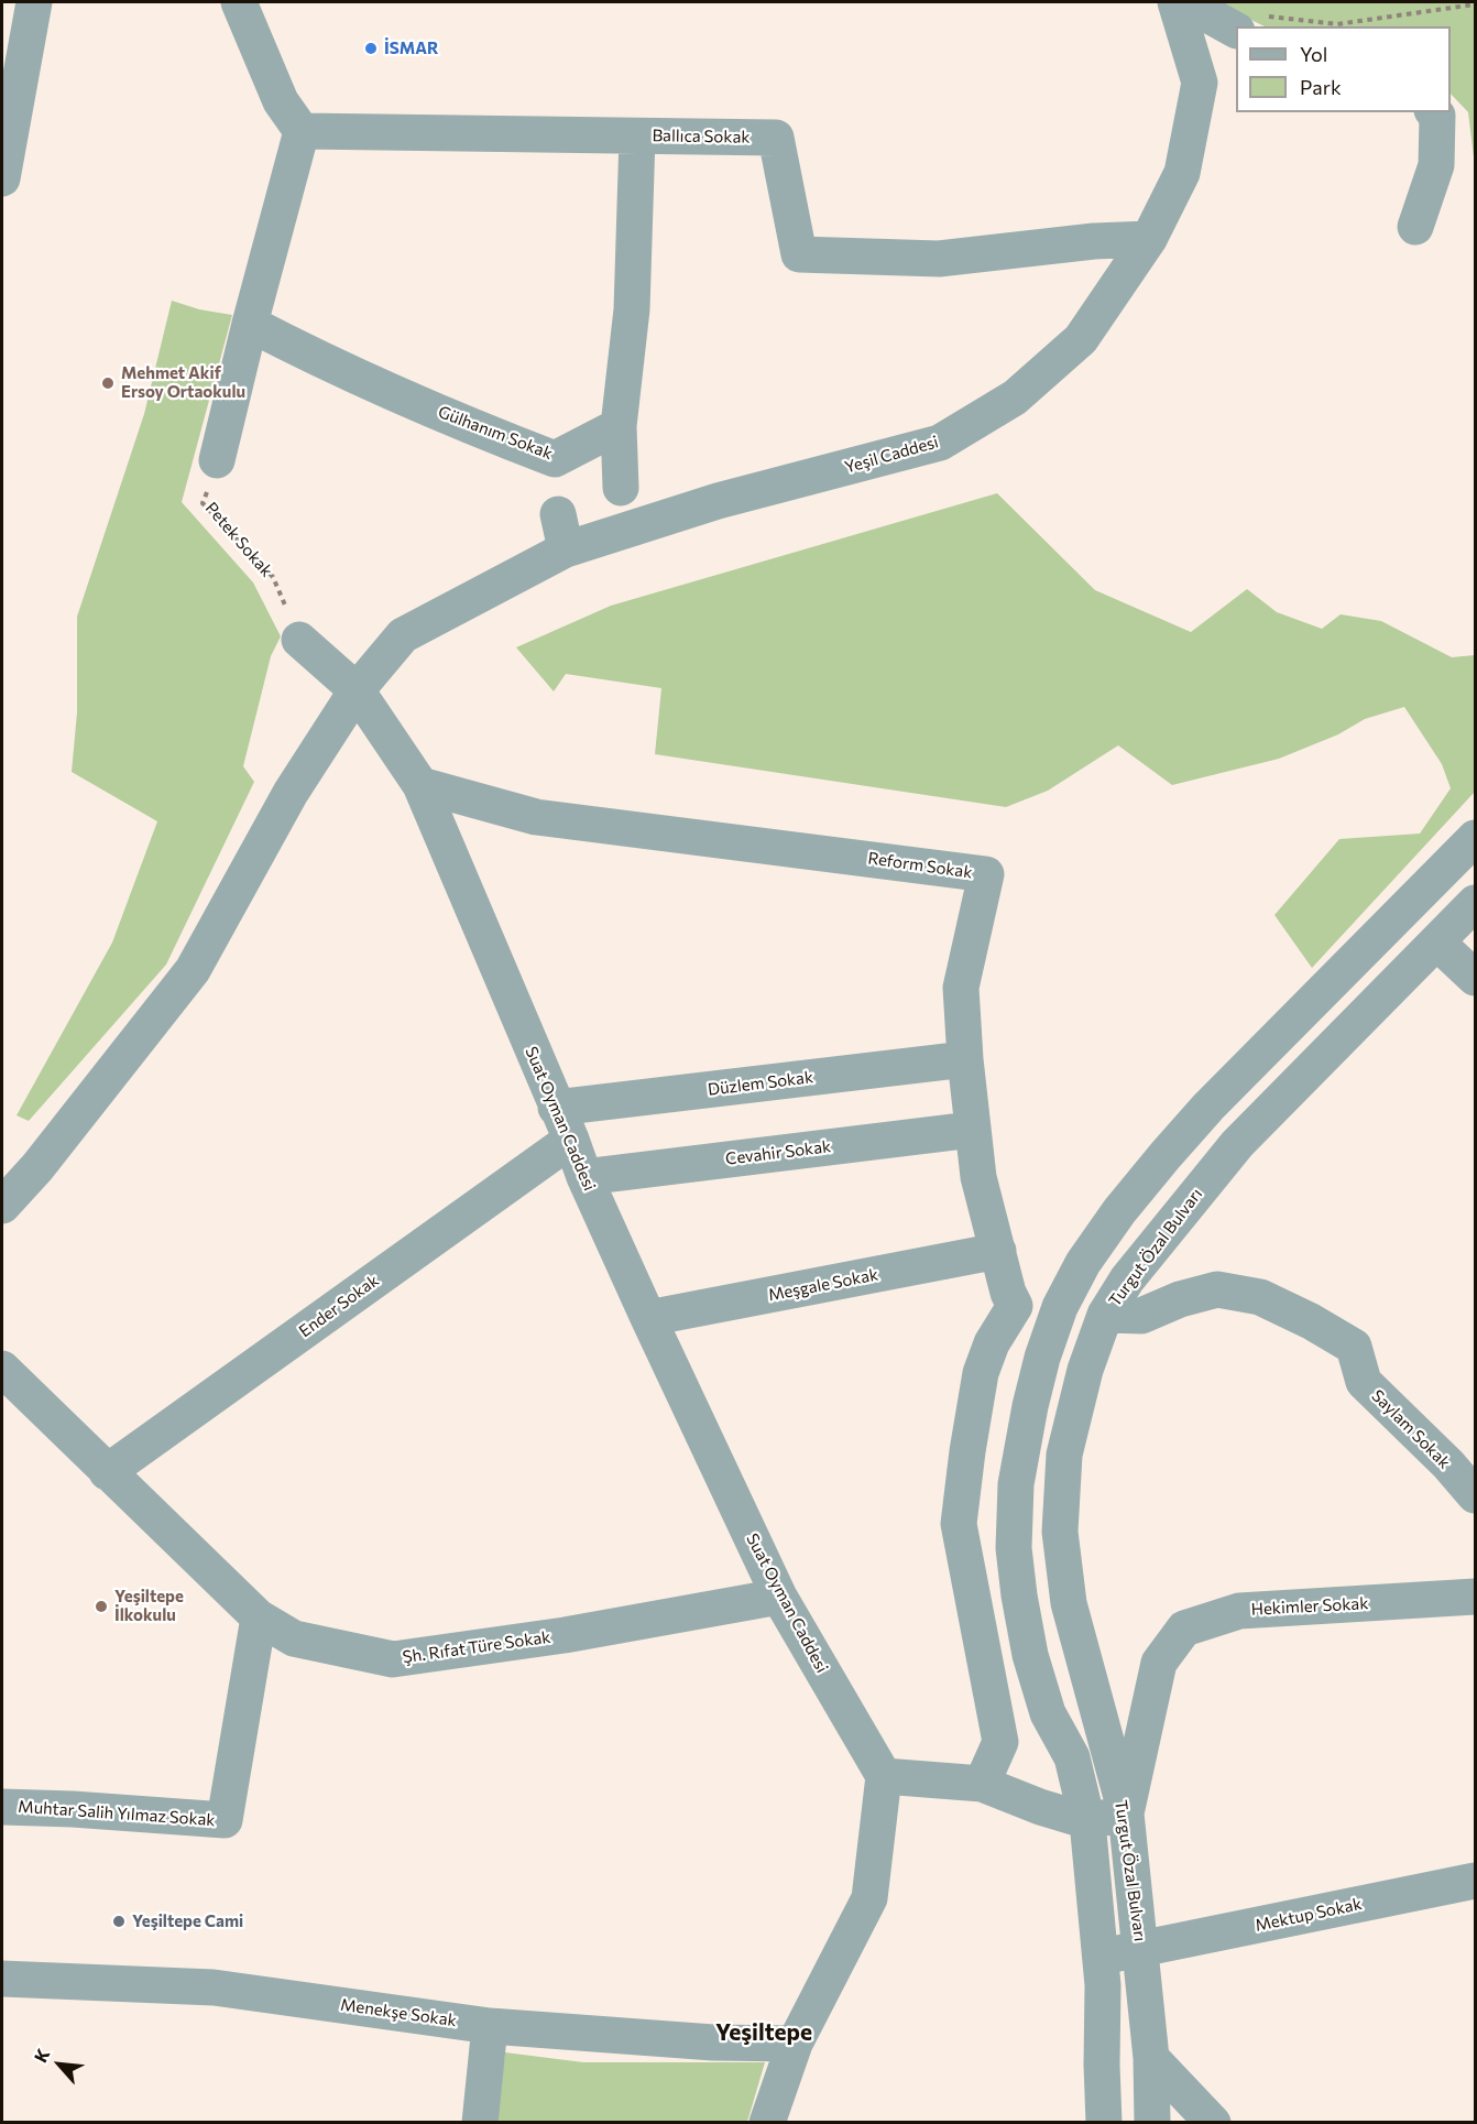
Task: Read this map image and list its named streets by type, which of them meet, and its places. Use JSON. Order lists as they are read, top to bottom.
{
  "streets": {
    "street": [
      "Ballıca Sokak",
      "Gülhanım Sokak",
      "Yeşil Caddesi",
      "Reform Sokak",
      "Düzlem Sokak",
      "Suat Oyman Caddesi",
      "Cevahir Sokak",
      "Turgut Özal Bulvarı",
      "Meşgale Sokak",
      "Ender Sokak",
      "Saylam Sokak",
      "Hekimler Sokak",
      "Şh. Rıfat Türe Sokak",
      "Muhtar Salih Yılmaz Sokak",
      "Mektup Sokak",
      "Menekşe Sokak"
    ],
    "path": ["Petek Sokak"]
  },
  "crossings": [
    ["Ballıca Sokak", "Yeşil Caddesi"],
    ["Yeşil Caddesi", "Suat Oyman Caddesi"],
    ["Reform Sokak", "Düzlem Sokak"],
    ["Reform Sokak", "Suat Oyman Caddesi"],
    ["Reform Sokak", "Cevahir Sokak"],
    ["Reform Sokak", "Meşgale Sokak"],
    ["Düzlem Sokak", "Suat Oyman Caddesi"],
    ["Suat Oyman Caddesi", "Cevahir Sokak"],
    ["Suat Oyman Caddesi", "Meşgale Sokak"],
    ["Suat Oyman Caddesi", "Ender Sokak"],
    ["Suat Oyman Caddesi", "Şh. Rıfat Türe Sokak"],
    ["Turgut Özal Bulvarı", "Saylam Sokak"],
    ["Turgut Özal Bulvarı", "Hekimler Sokak"],
    ["Turgut Özal Bulvarı", "Mektup Sokak"],
    ["Ender Sokak", "Şh. Rıfat Türe Sokak"],
    ["Şh. Rıfat Türe Sokak", "Muhtar Salih Yılmaz Sokak"]
  ],
  "districts": ["Yeşiltepe"],
  "places": [
    "İSMAR",
    "Mehmet Akif Ersoy Ortaokulu",
    "Yeşiltepe İlkokulu",
    "Yeşiltepe Cami"
  ],
  "legend": ["Yol", "Park"],
  "north": "top left"
}
